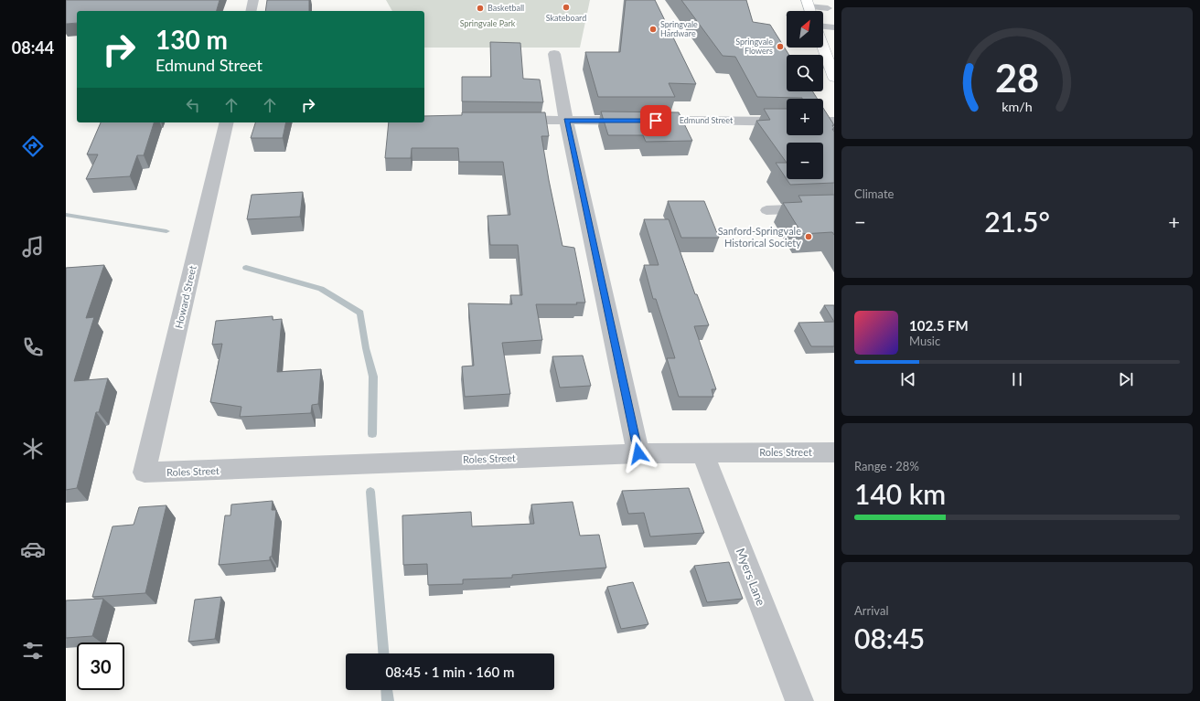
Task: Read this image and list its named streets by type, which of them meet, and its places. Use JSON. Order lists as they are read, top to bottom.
{
  "streets": {
    "street": [
      "Edmund Street",
      "Howard Street",
      "Roles Street",
      "Myers Lane"
    ]
  },
  "crossings": [
    ["Howard Street", "Roles Street"],
    ["Roles Street", "Myers Lane"]
  ],
  "parks": ["Springvale Park"],
  "places": [
    "Skateboard",
    "Basketball",
    "Springvale Hardware",
    "Springvale Flowers",
    "Sanford-Springvale Historical Society"
  ],
  "north": "top right",
  "page": {
    "tabs": "08:44",
    "map_buttons": ["+", "−"],
    "turn": ["130 m", "Edmund Street"],
    "tile": [
      "Climate",
      ["Range · 28%", "140 km"],
      ["Arrival", "08:45"]
    ],
    "heat": ["−", "21.5°", "+"],
    "song": ["102.5 FM", "Music"],
    "limit": "30",
    "trip": "08:45 · 1 min · 160 m",
    "gauge": ["28", "km/h"]
  }
}
